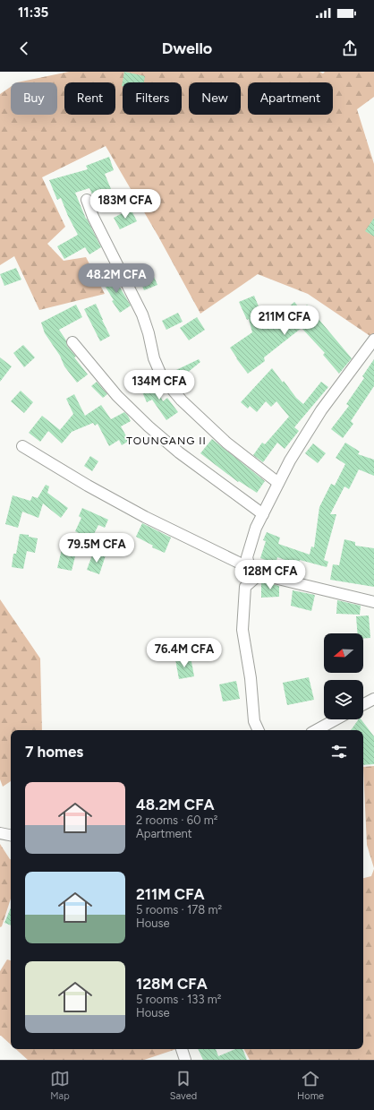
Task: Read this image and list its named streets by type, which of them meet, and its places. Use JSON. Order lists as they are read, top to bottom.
{
  "districts": ["TOUNGANG II"],
  "north": "left",
  "page": {
    "status": "11:35",
    "header": "Dwello",
    "chip": [
      "Buy",
      "Rent",
      "Filters",
      "New",
      "Apartment"
    ],
    "price": [
      "183M CFA",
      "48.2M CFA",
      "211M CFA",
      "134M CFA",
      "79.5M CFA",
      "128M CFA",
      "76.4M CFA"
    ],
    "heading": "7 homes",
    "list": [
      {
        "name": "48.2M CFA",
        "note": "2 rooms · 60 m² · Apartment"
      },
      {
        "name": "211M CFA",
        "note": "5 rooms · 178 m² · House"
      },
      {
        "name": "128M CFA",
        "note": "5 rooms · 133 m² · House"
      }
    ],
    "tabs": ["Map", "Saved", "Home"]
  }
}
